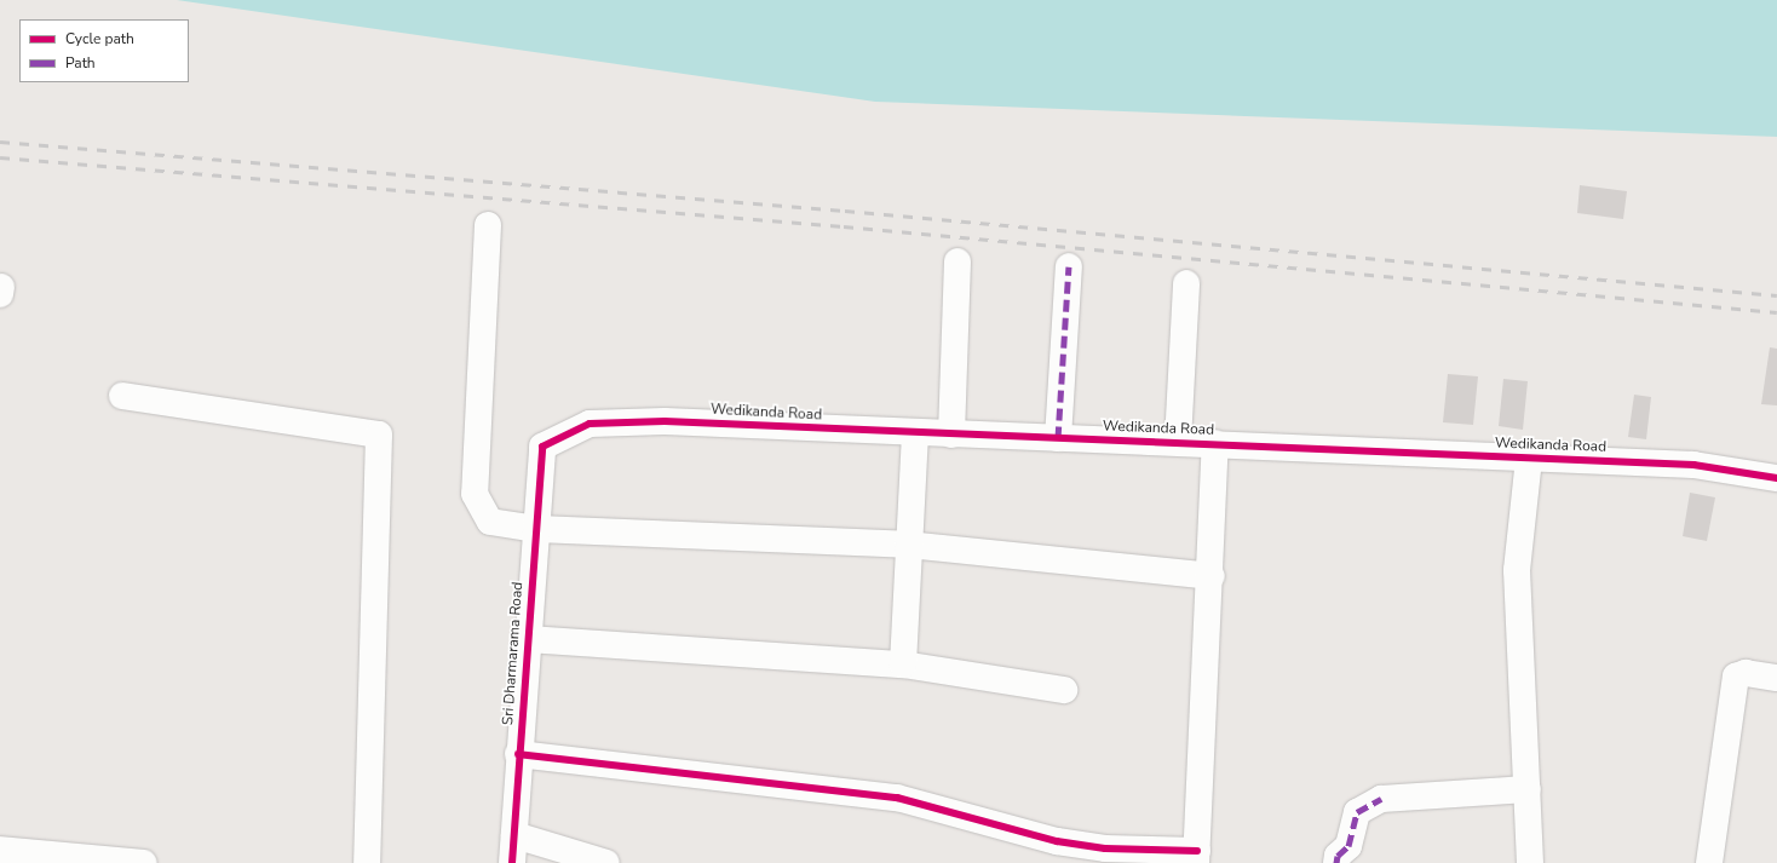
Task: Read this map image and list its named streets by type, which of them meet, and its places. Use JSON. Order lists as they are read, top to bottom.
{
  "streets": {
    "street": ["Wedikanda Road", "Sri Dharmarama Road"]
  },
  "crossings": [
    ["Wedikanda Road", "Sri Dharmarama Road"]
  ],
  "legend": ["Cycle path", "Path"]
}
